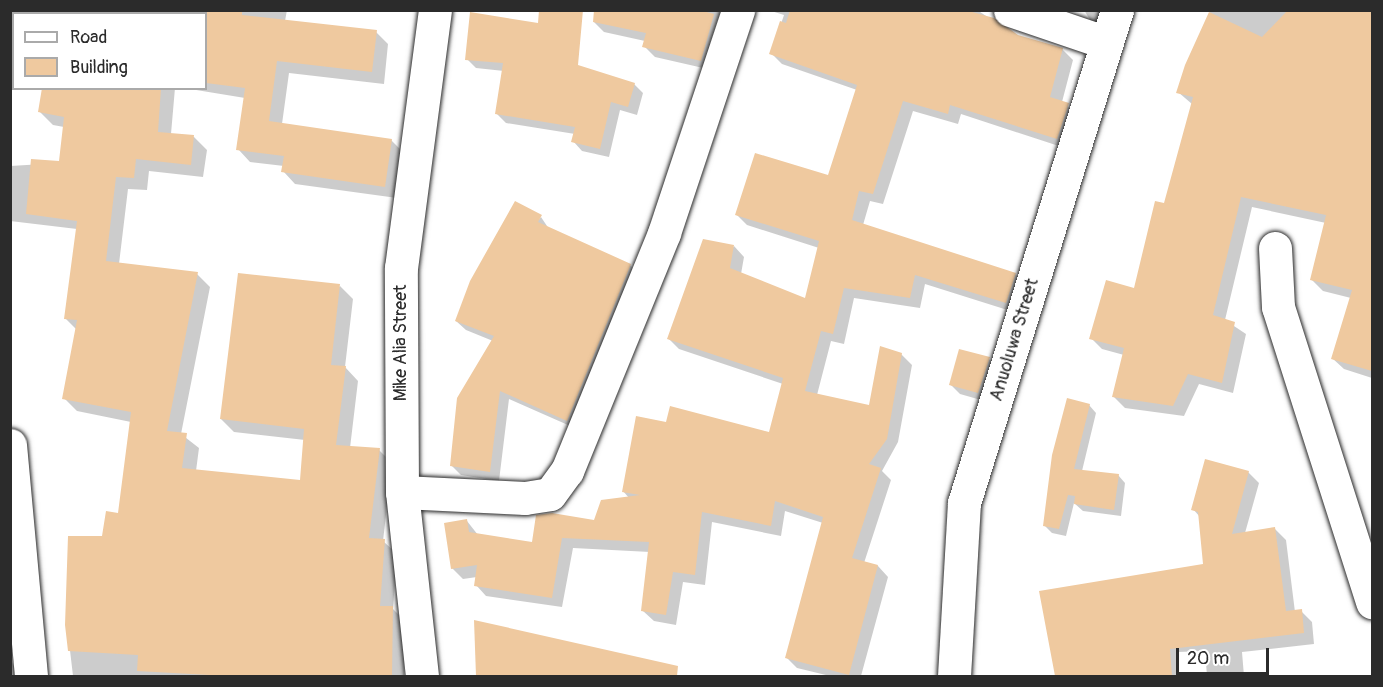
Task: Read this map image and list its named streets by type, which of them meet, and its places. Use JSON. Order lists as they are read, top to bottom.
{
  "streets": {
    "street": ["Anuoluwa Street", "Mike Alia Street"]
  },
  "legend": ["Road", "Building"],
  "scale_bar": "20 m"
}
